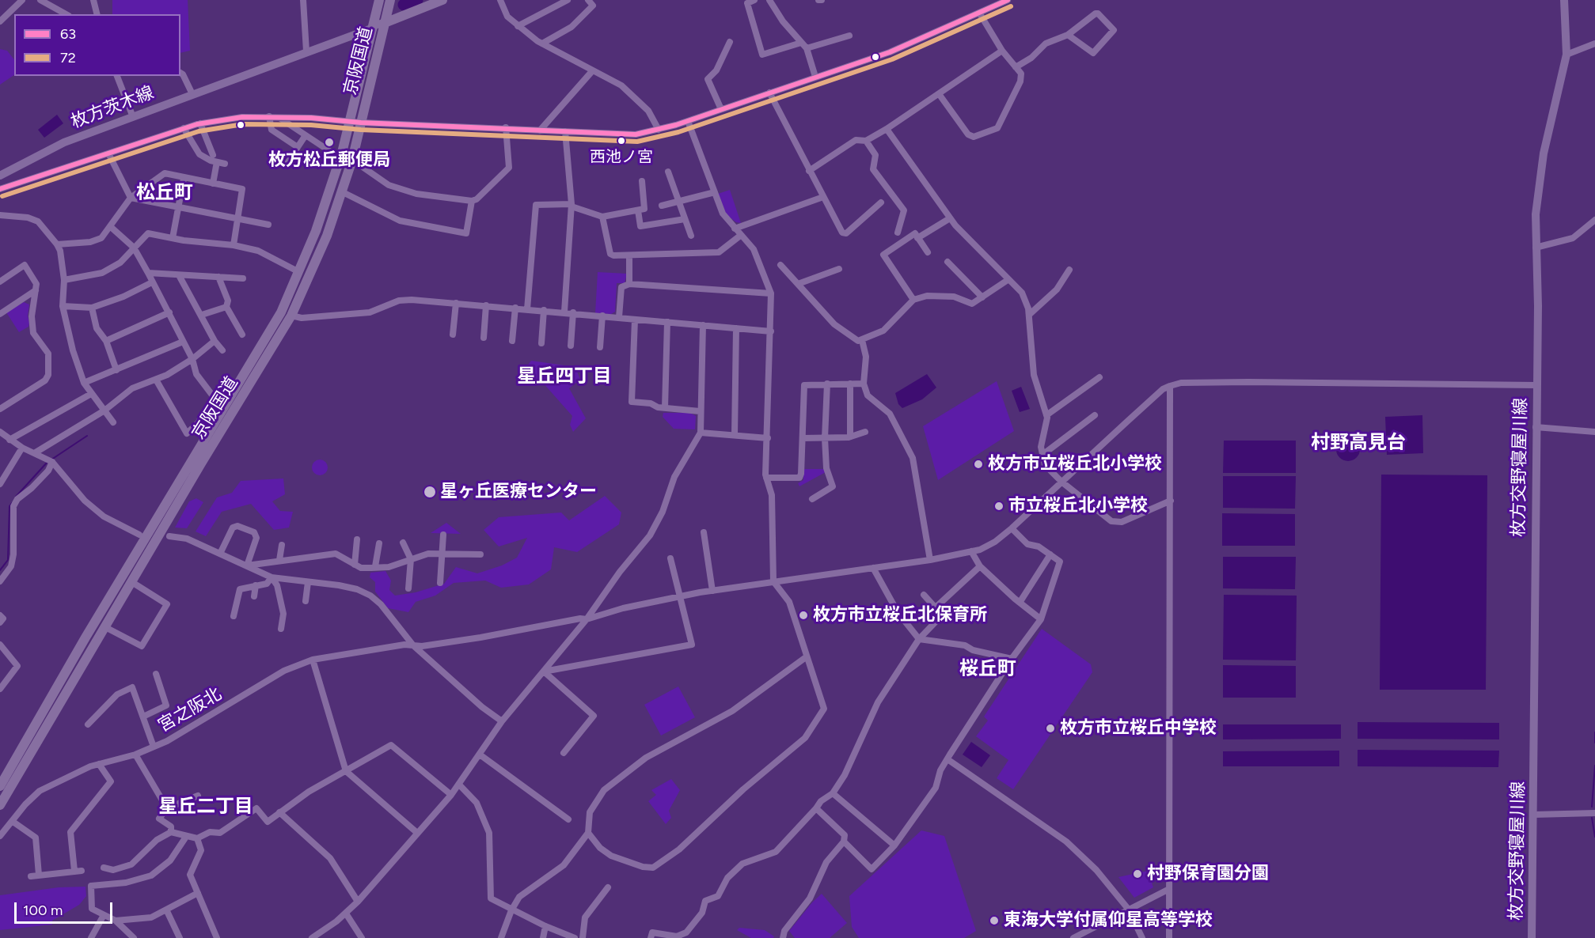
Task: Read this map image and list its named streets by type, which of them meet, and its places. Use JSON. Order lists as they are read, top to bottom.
{
  "streets": {
    "highway": ["京阪国道"],
    "main road": ["枚方茨木線", "枚方交野寝屋川線"],
    "street": ["宮之阪北"]
  },
  "crossings": [
    ["京阪国道", "枚方茨木線"]
  ],
  "districts": [
    "松丘町",
    "星丘四丁目",
    "村野高見台",
    "桜丘町",
    "星丘二丁目"
  ],
  "places": [
    "西池ノ宮",
    "枚方松丘郵便局",
    "枚方市立桜丘北小学校",
    "星ヶ丘医療センター",
    "市立桜丘北小学校",
    "枚方市立桜丘北保育所",
    "枚方市立桜丘中学校",
    "村野保育園分園",
    "東海大学付属仰星高等学校"
  ],
  "lines": ["transit line 63", "transit line 72"],
  "legend": ["63", "72"],
  "scale_bar": "100 m"
}
